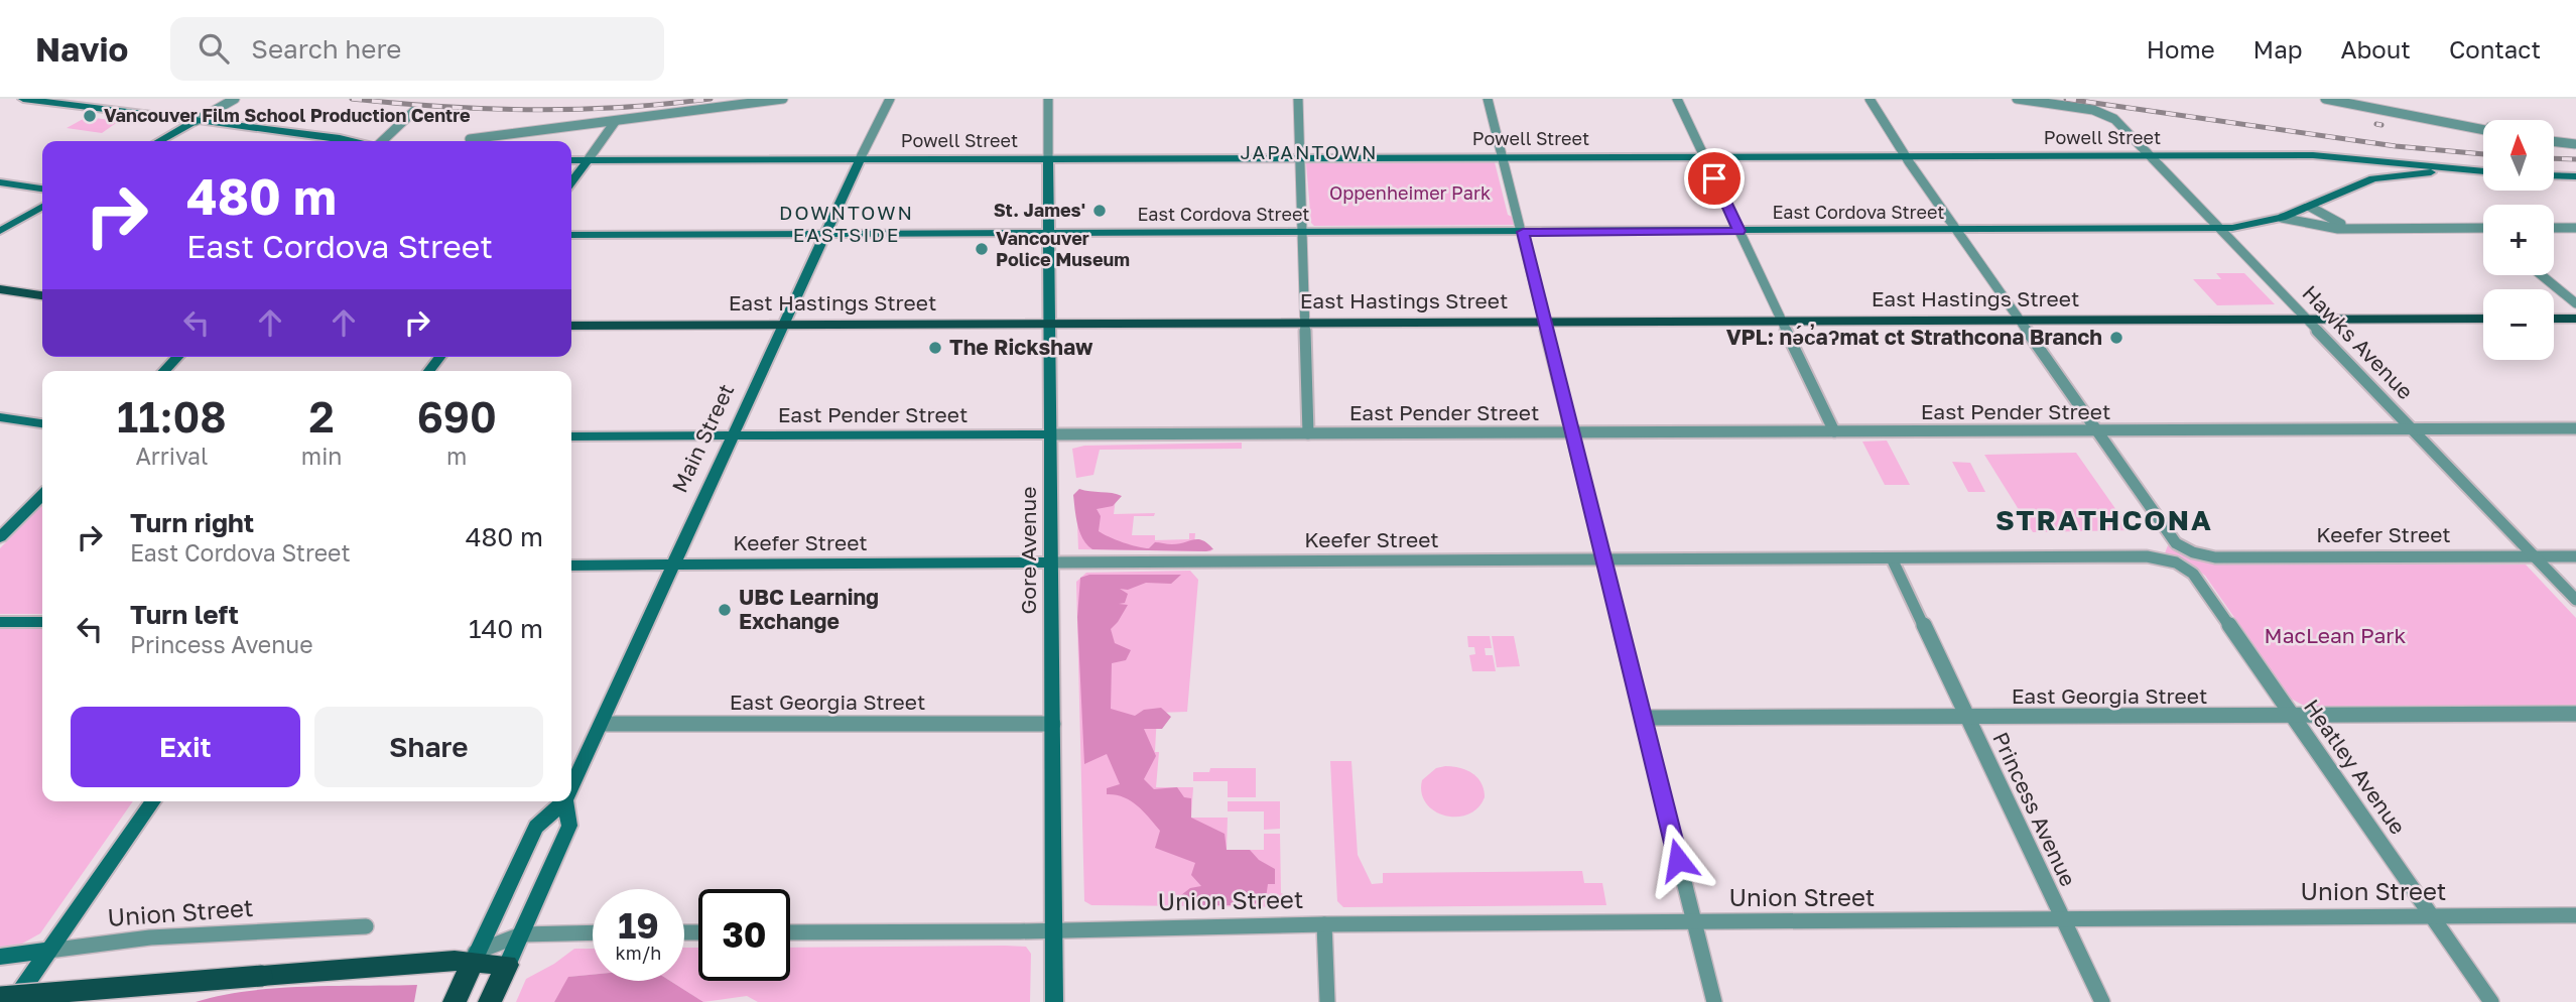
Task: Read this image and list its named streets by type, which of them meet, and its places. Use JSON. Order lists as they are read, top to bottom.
{
  "streets": {
    "main road": [
      "Powell Street",
      "East Cordova Street",
      "East Hastings Street",
      "East Pender Street",
      "Main Street",
      "Keefer Street",
      "Gore Avenue",
      "Union Street"
    ],
    "street": [
      "Hawks Avenue",
      "East Georgia Street",
      "Heatley Avenue",
      "Princess Avenue"
    ]
  },
  "crossings": [
    ["Powell Street", "East Cordova Street"],
    ["Powell Street", "Hawks Avenue"],
    ["Powell Street", "Main Street"],
    ["Powell Street", "Gore Avenue"],
    ["East Cordova Street", "Hawks Avenue"],
    ["East Cordova Street", "Main Street"],
    ["East Cordova Street", "Gore Avenue"],
    ["East Hastings Street", "Hawks Avenue"],
    ["East Hastings Street", "Main Street"],
    ["East Hastings Street", "Gore Avenue"],
    ["Hawks Avenue", "East Pender Street"],
    ["Hawks Avenue", "Keefer Street"],
    ["East Pender Street", "Main Street"],
    ["East Pender Street", "Keefer Street"],
    ["East Pender Street", "Gore Avenue"],
    ["Main Street", "Keefer Street"],
    ["Main Street", "East Georgia Street"],
    ["Keefer Street", "Gore Avenue"],
    ["Keefer Street", "Heatley Avenue"],
    ["Keefer Street", "Princess Avenue"],
    ["Gore Avenue", "East Georgia Street"],
    ["Gore Avenue", "Union Street"],
    ["East Georgia Street", "Heatley Avenue"],
    ["East Georgia Street", "Princess Avenue"],
    ["Heatley Avenue", "Union Street"],
    ["Princess Avenue", "Union Street"]
  ],
  "districts": ["JAPANTOWN", "DOWNTOWN EASTSIDE", "STRATHCONA"],
  "parks": ["Oppenheimer Park", "MacLean Park"],
  "places": [
    "Vancouver Film School Production Centre",
    "St. James'",
    "Vancouver Police Museum",
    "VPL: nə́c̓aʔmat ct Strathcona Branch",
    "The Rickshaw",
    "UBC Learning Exchange"
  ],
  "north": "top",
  "page": {
    "header": "Navio",
    "search": "Search here",
    "nav": [
      "Home",
      "Map",
      "About",
      "Contact"
    ],
    "map_buttons": ["+", "−"],
    "turn": ["480 m", "East Cordova Street"],
    "eta": [
      "11:08",
      "Arrival",
      "2",
      "min",
      "690",
      "m"
    ],
    "list": [
      {
        "name": "Turn right",
        "note": "East Cordova Street",
        "value": "480 m"
      },
      {
        "name": "Turn left",
        "note": "Princess Avenue",
        "value": "140 m"
      }
    ],
    "buttons": ["Exit", "Share"],
    "speed": "19 km/h",
    "limit": "30"
  }
}
